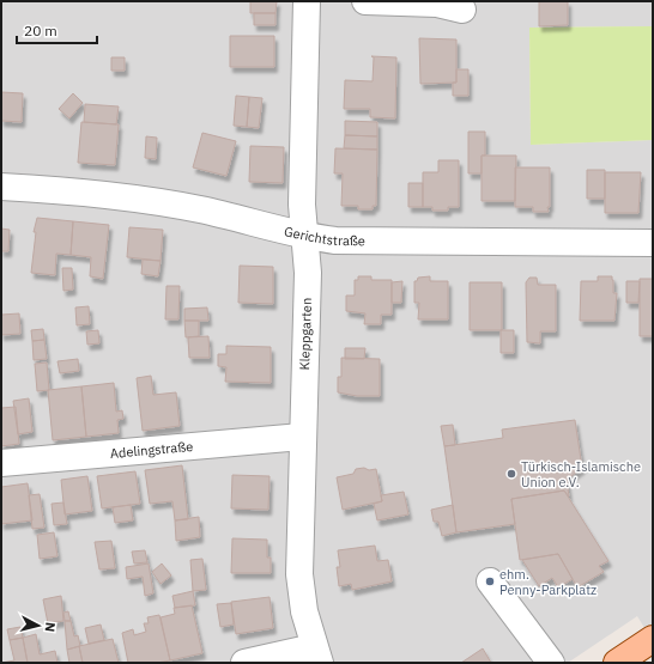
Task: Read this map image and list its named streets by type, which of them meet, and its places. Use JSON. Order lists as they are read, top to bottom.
{
  "streets": {
    "street": ["Gerichtstraße", "Kleppgarten", "Adelingstraße"]
  },
  "crossings": [
    ["Gerichtstraße", "Kleppgarten"],
    ["Kleppgarten", "Adelingstraße"]
  ],
  "places": ["Türkisch-Islamische Union e.V.", "ehm. Penny-Parkplatz"],
  "scale_bar": "20 m",
  "north": "right"
}
